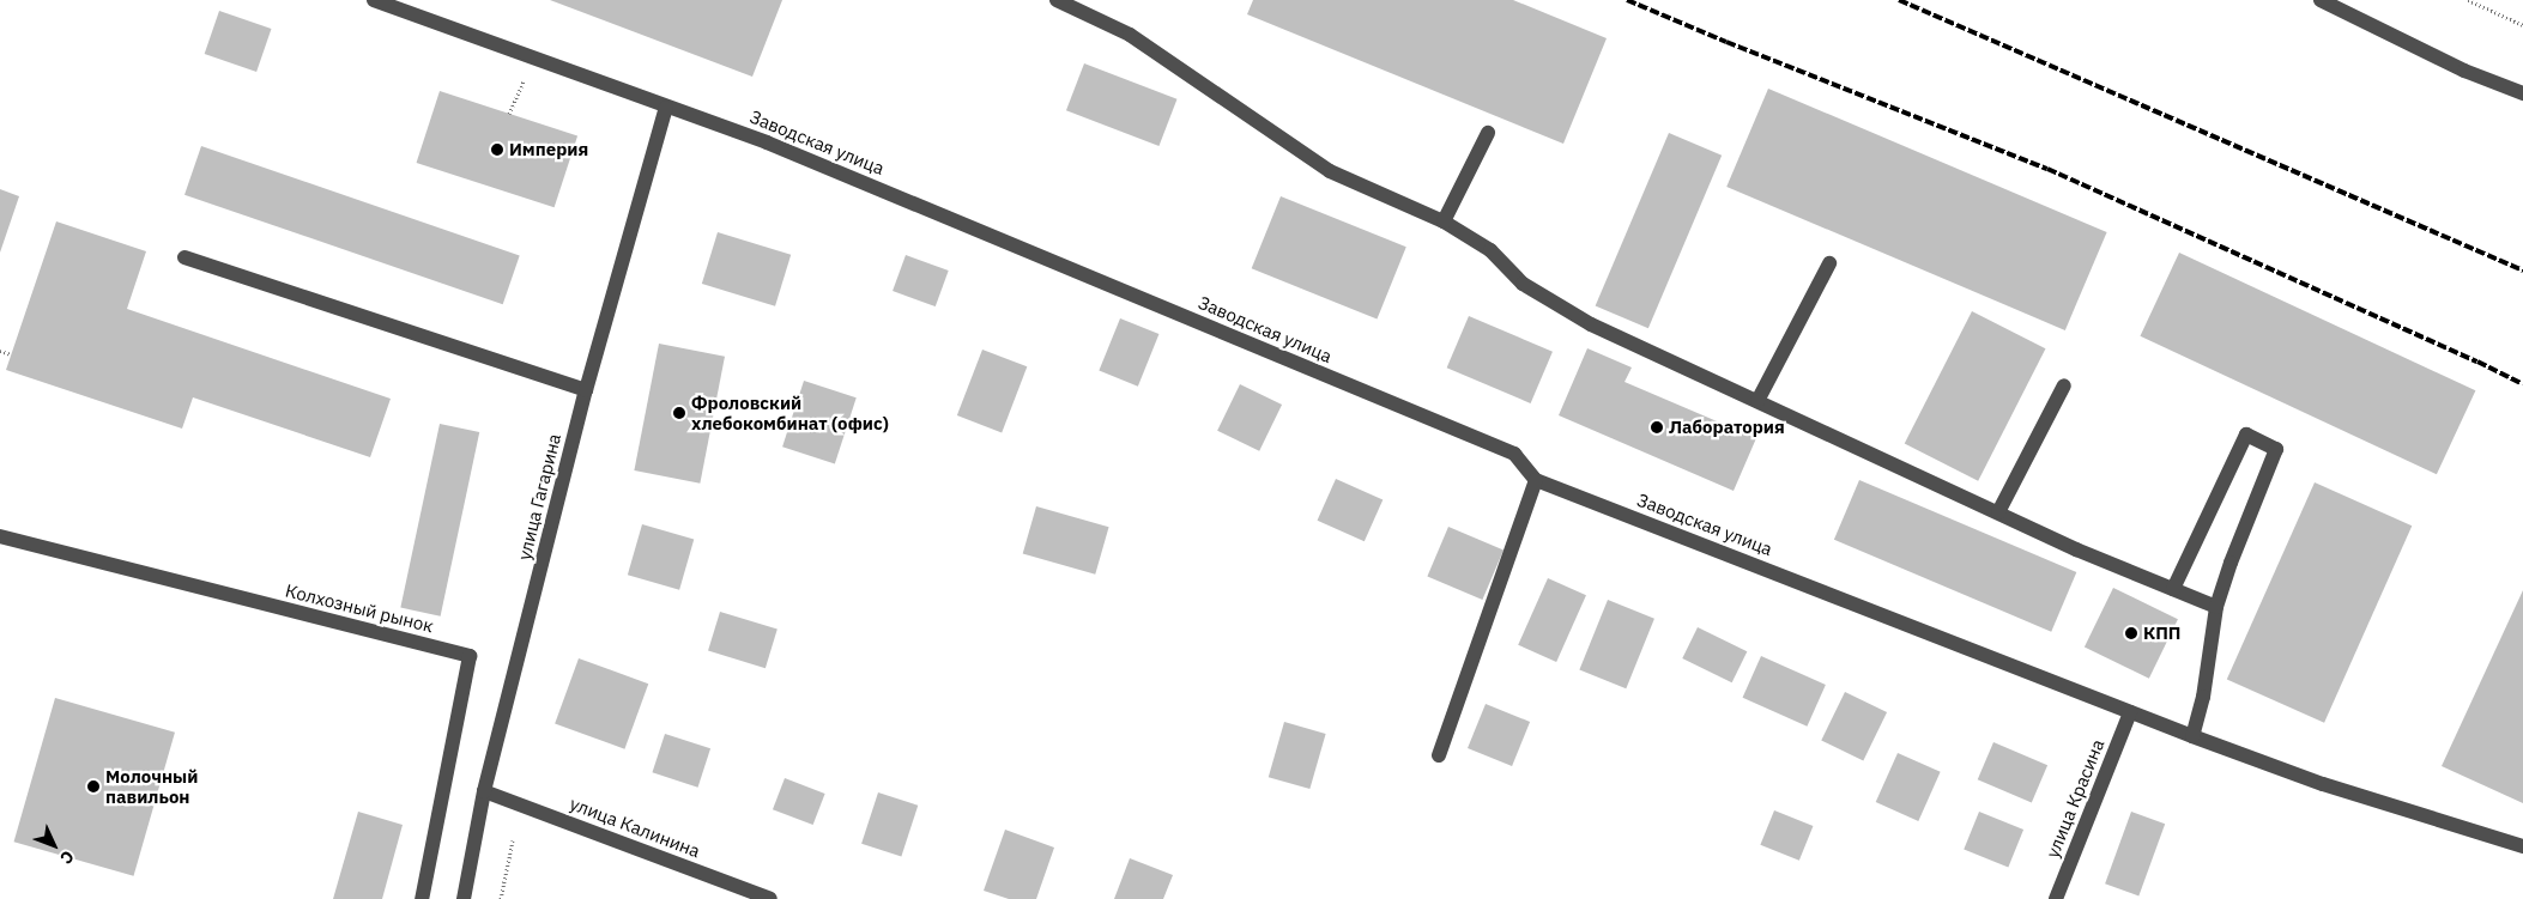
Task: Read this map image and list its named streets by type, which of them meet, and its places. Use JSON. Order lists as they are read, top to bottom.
{
  "streets": {
    "street": [
      "Заводская улица",
      "улица Гагарина",
      "Колхозный рынок",
      "улица Красина",
      "улица Калинина"
    ]
  },
  "crossings": [
    ["Заводская улица", "улица Гагарина"],
    ["Заводская улица", "улица Красина"],
    ["улица Гагарина", "улица Калинина"]
  ],
  "places": [
    "Империя",
    "Фроловский хлебокомбинат (офис)",
    "Лаборатория",
    "КПП",
    "Молочный павильон"
  ],
  "north": "bottom right"
}
